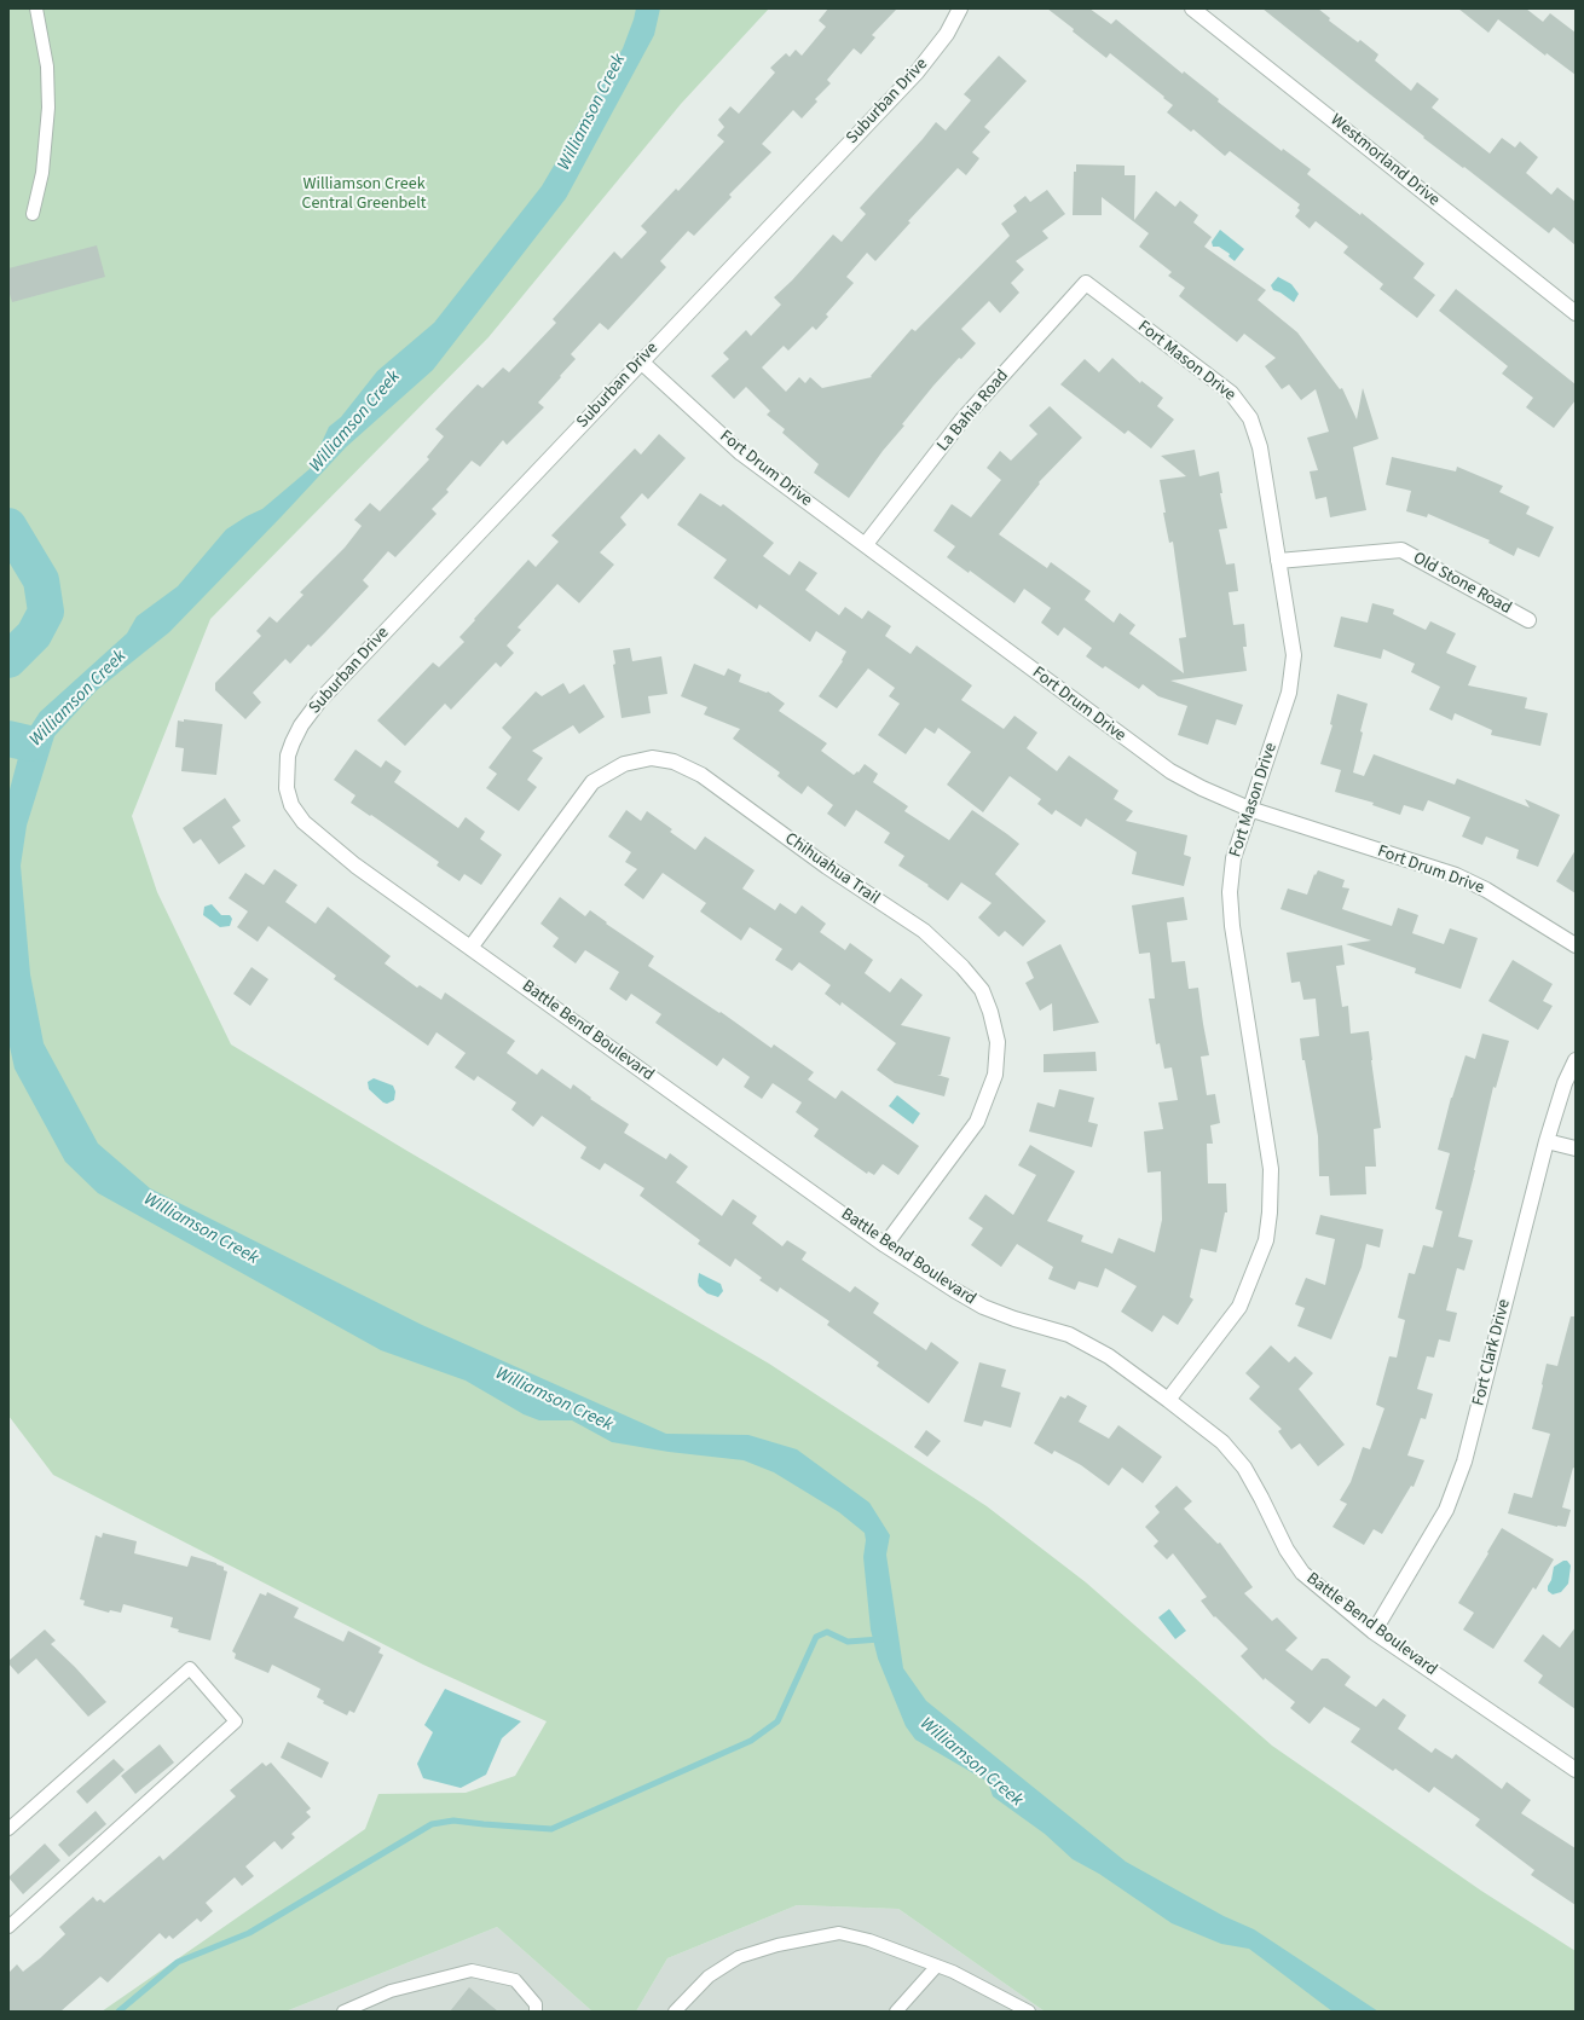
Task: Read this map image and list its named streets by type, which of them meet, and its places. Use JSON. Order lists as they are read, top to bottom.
{
  "streets": {
    "street": [
      "Suburban Drive",
      "Westmorland Drive",
      "Fort Mason Drive",
      "La Bahia Road",
      "Fort Drum Drive",
      "Old Stone Road",
      "Chihuahua Trail",
      "Battle Bend Boulevard",
      "Fort Clark Drive"
    ]
  },
  "crossings": [
    ["Suburban Drive", "Fort Drum Drive"],
    ["Suburban Drive", "Battle Bend Boulevard"],
    ["Fort Mason Drive", "La Bahia Road"],
    ["Fort Mason Drive", "Fort Drum Drive"],
    ["Fort Mason Drive", "Old Stone Road"],
    ["Fort Mason Drive", "Battle Bend Boulevard"],
    ["La Bahia Road", "Fort Drum Drive"],
    ["Chihuahua Trail", "Battle Bend Boulevard"],
    ["Battle Bend Boulevard", "Fort Clark Drive"]
  ],
  "water": ["Williamson Creek"],
  "parks": ["Williamson Creek Central Greenbelt"]
}
